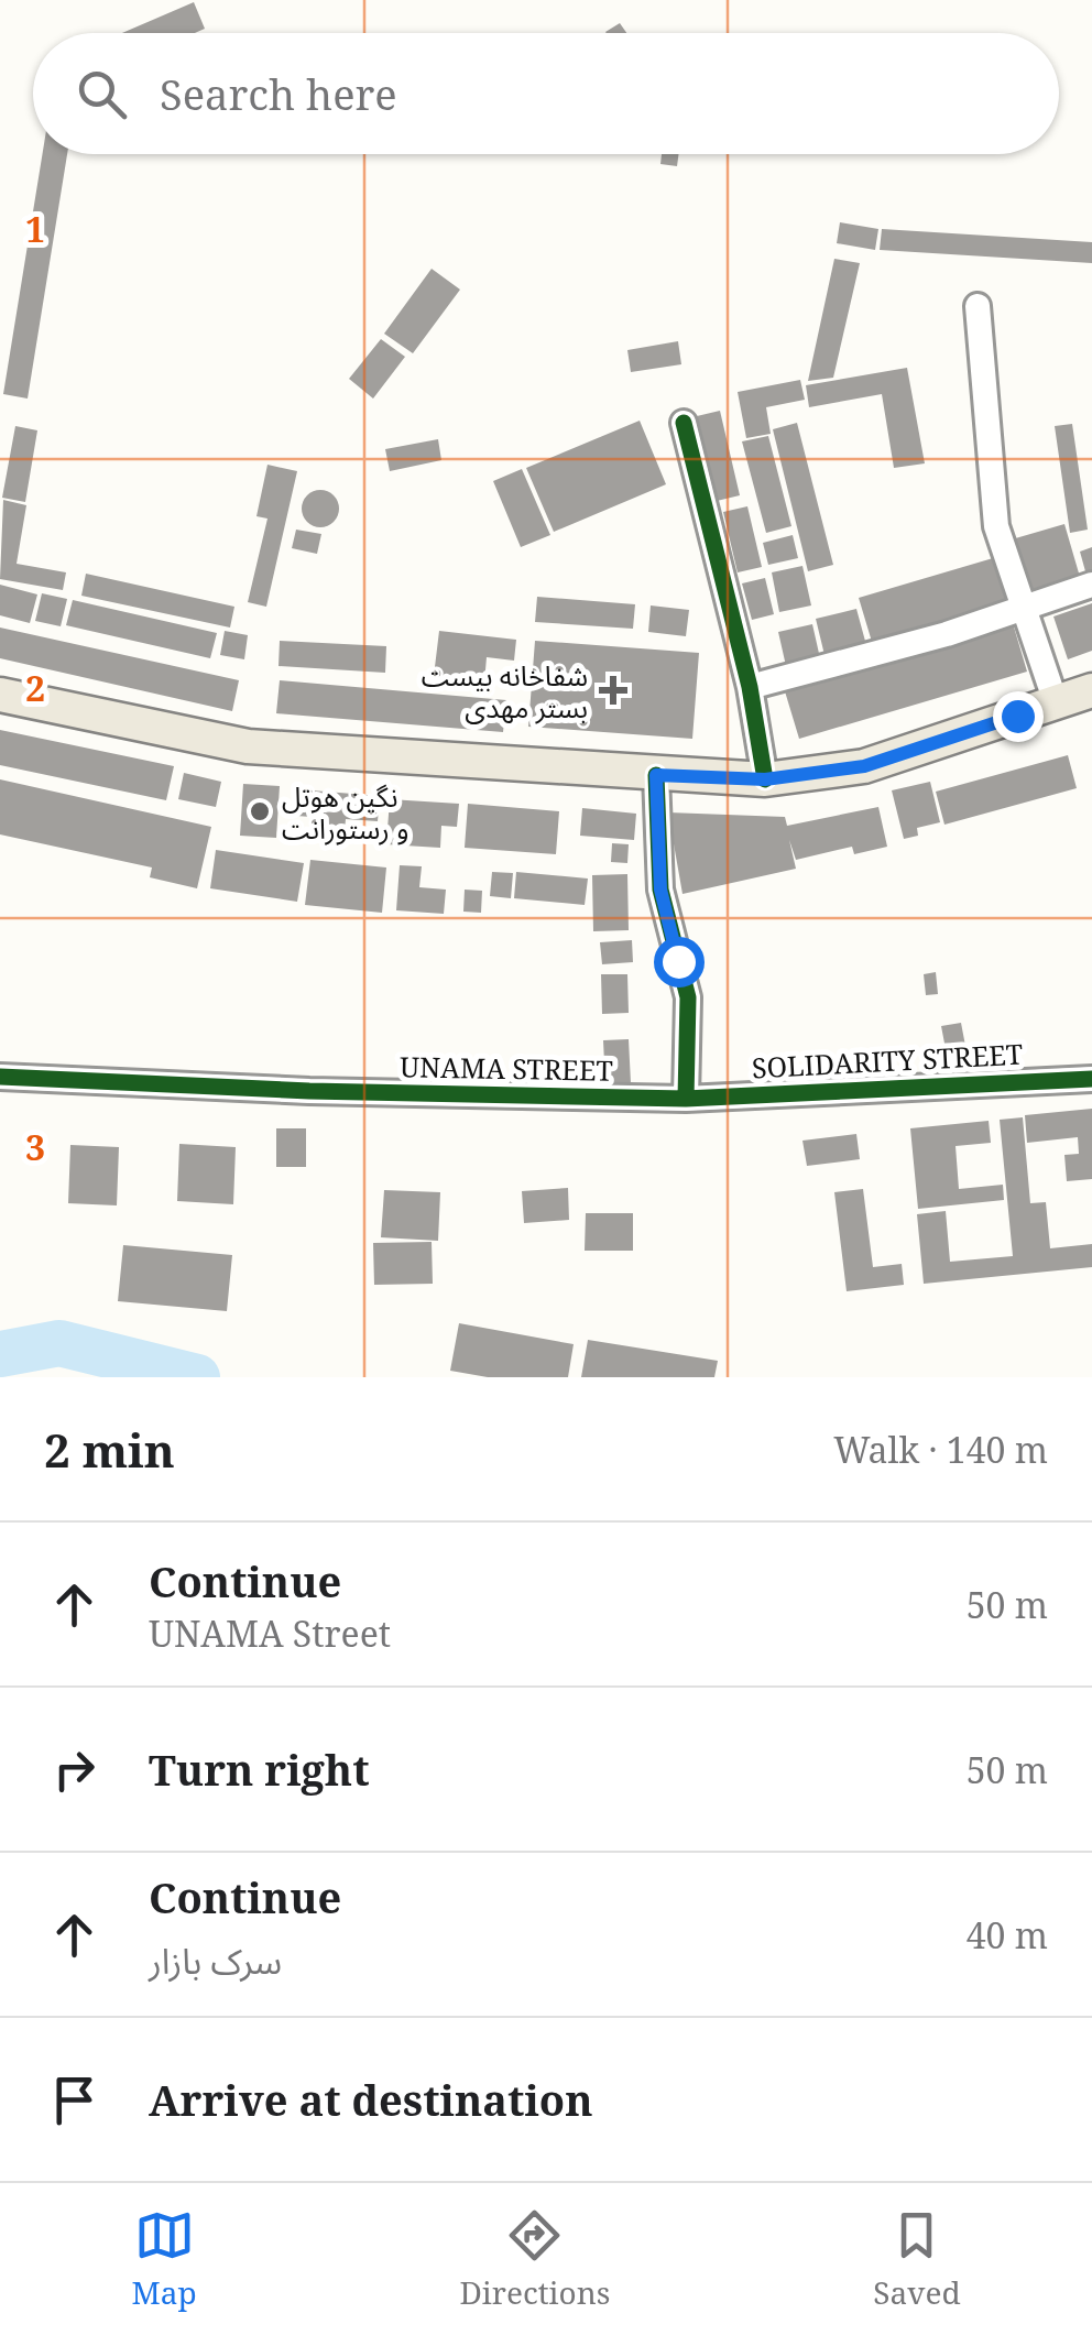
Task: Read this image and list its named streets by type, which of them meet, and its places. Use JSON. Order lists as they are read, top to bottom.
{
  "streets": {
    "street": ["SOLIDARITY STREET", "UNAMA STREET"]
  },
  "crossings": [
    ["SOLIDARITY STREET", "UNAMA STREET"]
  ],
  "places": {
    "health": ["شفاخانه بیست بستر مهدی"],
    "other": ["نگین هوتل و رستورانت"]
  },
  "page": {
    "search": "Search here",
    "heading": ["2 min", "Walk · 140 m"],
    "list": [
      ["Continue", "UNAMA Street", "50 m"],
      ["Turn right", "50 m"],
      ["Continue", "سرک بازار", "40 m"],
      "Arrive at destination"
    ],
    "nav": ["Map", "Directions", "Saved"]
  },
  "grid": {
    "rows": ["1", "2", "3"]
  }
}
